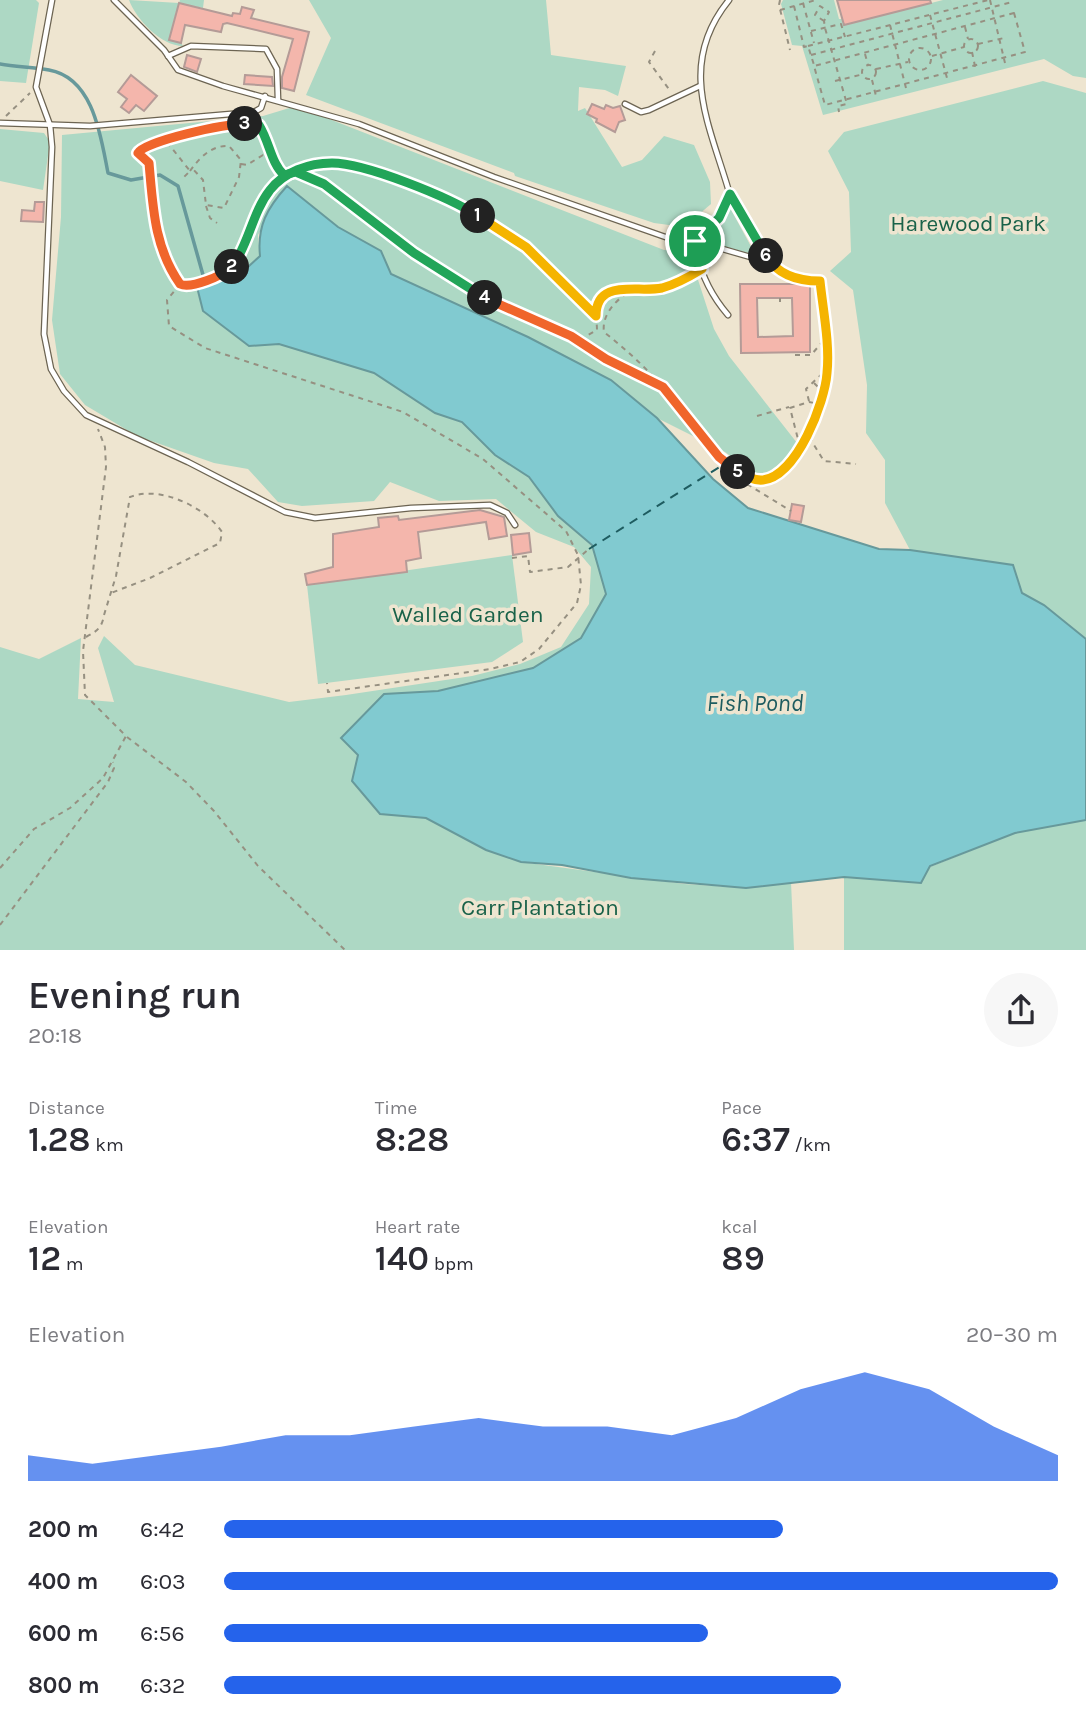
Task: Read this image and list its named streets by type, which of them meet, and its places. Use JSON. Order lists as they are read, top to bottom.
{
  "water": ["Fish Pond"],
  "parks": ["Harewood Park", "Walled Garden", "Carr Plantation"],
  "page": {
    "pins": [
      "3",
      "1",
      "6",
      "2",
      "4",
      "5"
    ],
    "heading": ["Evening run", "20:18"],
    "stats": [
      ["Distance", "1.28 km"],
      ["Time", "8:28"],
      ["Pace", "6:37 /km"],
      ["Elevation", "12 m"],
      ["Heart rate", "140 bpm"],
      ["kcal", "89"]
    ],
    "chart": ["Elevation", "20–30 m"],
    "list": [
      {
        "name": "200 m",
        "note": "6:42"
      },
      {
        "name": "400 m",
        "note": "6:03"
      },
      {
        "name": "600 m",
        "note": "6:56"
      },
      {
        "name": "800 m",
        "note": "6:32"
      }
    ]
  }
}
